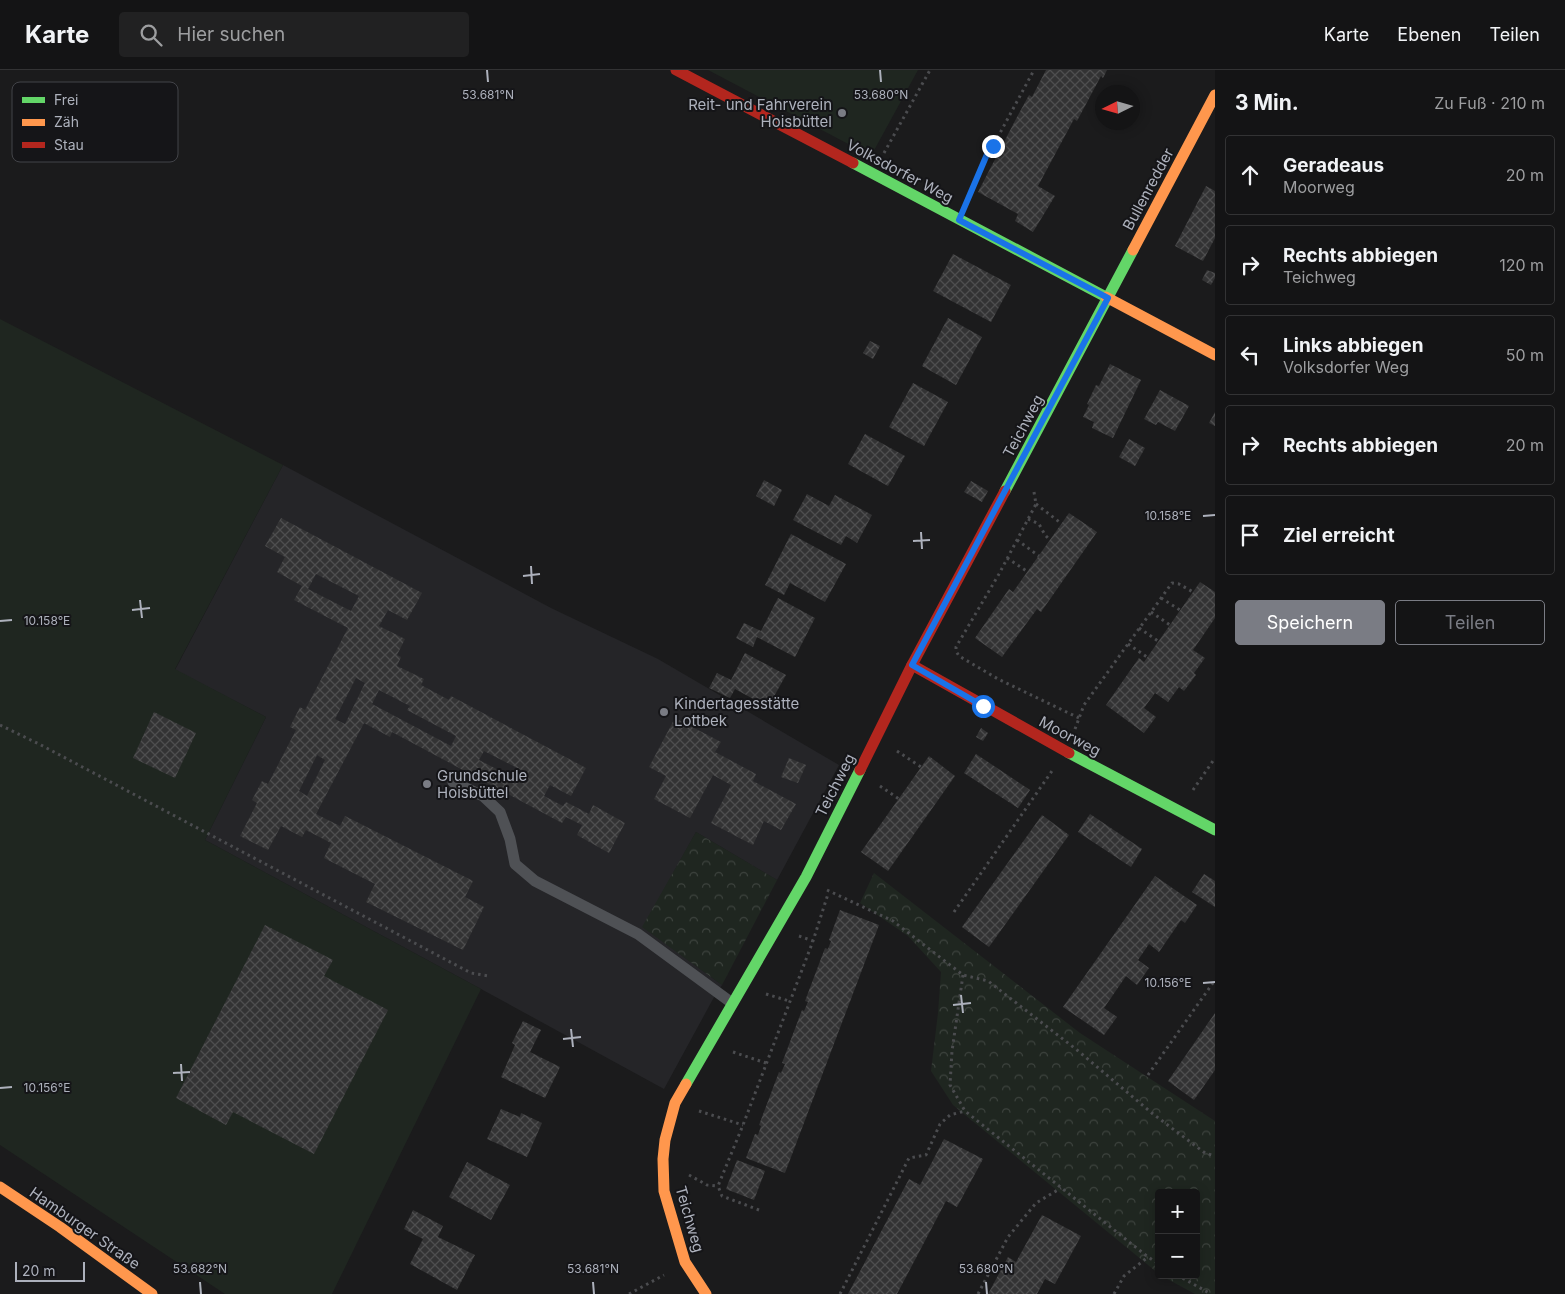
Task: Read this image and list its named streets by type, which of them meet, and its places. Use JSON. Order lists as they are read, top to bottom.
{
  "streets": {
    "street": [
      "Volksdorfer Weg",
      "Bullenredder",
      "Teichweg",
      "Moorweg",
      "Hamburger Straße"
    ]
  },
  "crossings": [
    ["Volksdorfer Weg", "Bullenredder"],
    ["Volksdorfer Weg", "Teichweg"],
    ["Bullenredder", "Teichweg"],
    ["Teichweg", "Moorweg"]
  ],
  "places": ["Reit- und Fahrverein Hoisbüttel", "Kindertagesstätte Lottbek", "Grundschule Hoisbüttel"],
  "legend": ["Frei", "Zäh", "Stau"],
  "scale_bar": "20 m",
  "north": "left",
  "page": {
    "header": "Karte",
    "search": "Hier suchen",
    "nav": ["Karte", "Ebenen", "Teilen"],
    "heading": ["3 Min.", "Zu Fuß · 210 m"],
    "list": [
      ["Geradeaus", "Moorweg", "20 m"],
      ["Rechts abbiegen", "Teichweg", "120 m"],
      ["Links abbiegen", "Volksdorfer Weg", "50 m"],
      ["Rechts abbiegen", "20 m"],
      "Ziel erreicht"
    ],
    "buttons": ["Speichern", "Teilen"],
    "map_buttons": ["+", "−"],
    "scale": "20 m"
  },
  "coordinates": [
    "53.681°N",
    "53.680°N",
    "10.158°E",
    "10.156°E",
    "53.682°N"
  ]
}
